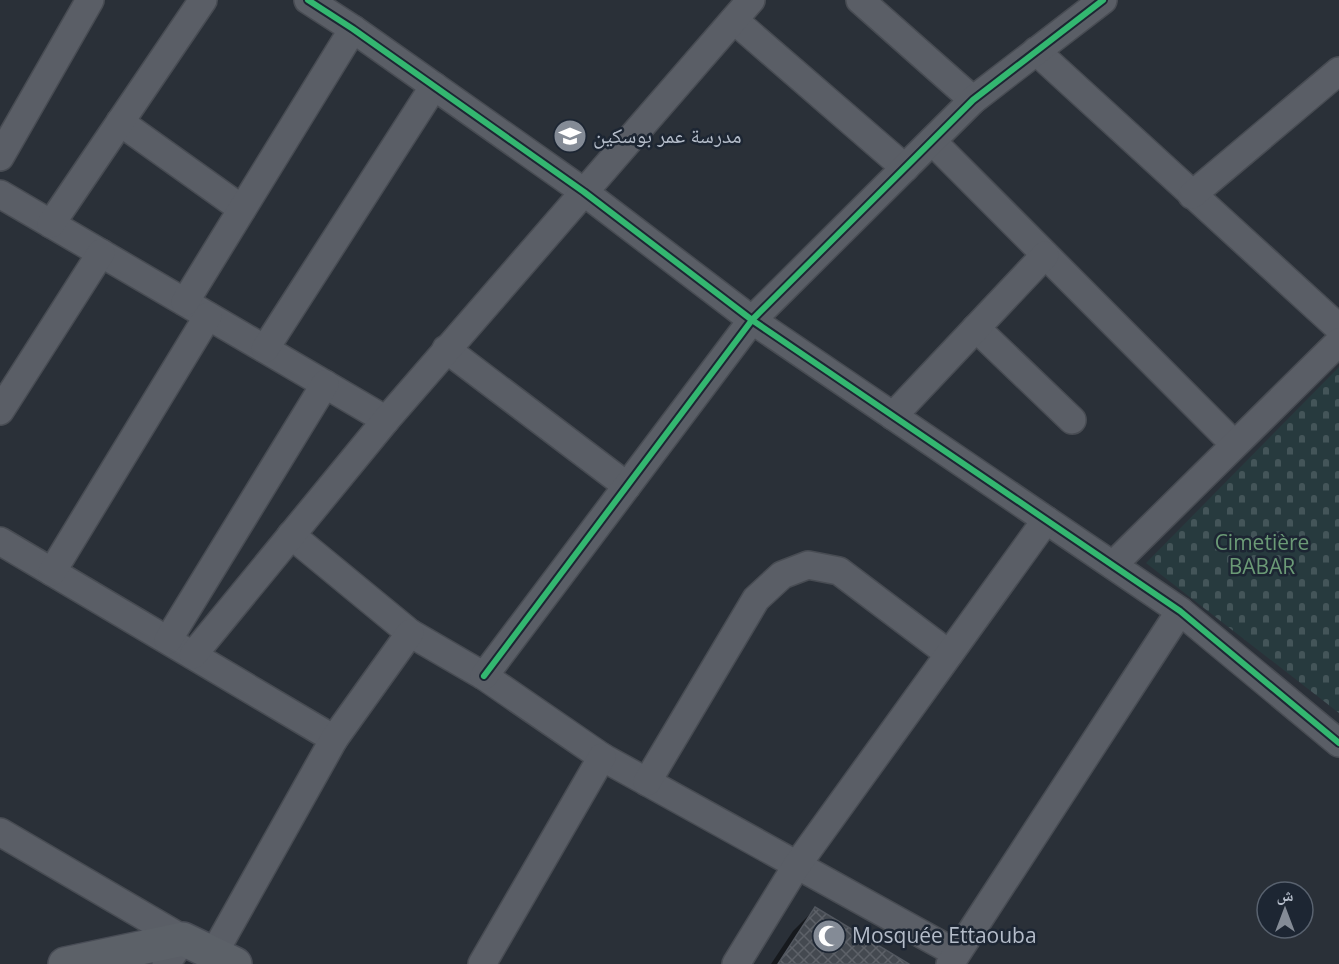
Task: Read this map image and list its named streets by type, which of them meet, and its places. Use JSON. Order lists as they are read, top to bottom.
{
  "parks": ["Cimetière BABAR"],
  "places": {
    "school or university": ["مدرسة عمر بوسكين"],
    "mosque": ["Mosquée Ettaouba"]
  },
  "north": "top"
}
